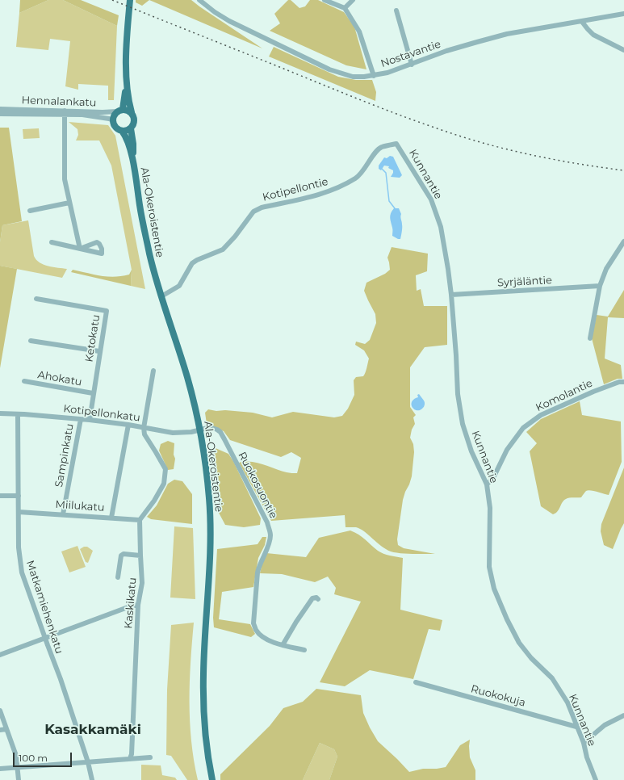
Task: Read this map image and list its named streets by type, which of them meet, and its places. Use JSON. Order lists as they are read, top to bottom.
{
  "streets": {
    "main road": ["Ala-Okeroistentie"],
    "street": [
      "Nostavantie",
      "Hennalankatu",
      "Kunnantie",
      "Kotipellontie",
      "Syrjäläntie",
      "Ketokatu",
      "Ahokatu",
      "Komolantie",
      "Kotipellonkatu",
      "Sampinkatu",
      "Ruokosuontie",
      "Miilukatu",
      "Kaskikatu",
      "Matkamiehenkatu",
      "Ruokokuja"
    ]
  },
  "crossings": [
    ["Hennalankatu", "Ala-Okeroistentie"],
    ["Kunnantie", "Kotipellontie"],
    ["Kunnantie", "Syrjäläntie"],
    ["Kunnantie", "Komolantie"],
    ["Kunnantie", "Ruokokuja"],
    ["Kotipellontie", "Ala-Okeroistentie"],
    ["Ala-Okeroistentie", "Kotipellonkatu"],
    ["Ala-Okeroistentie", "Ruokosuontie"],
    ["Ketokatu", "Ahokatu"],
    ["Ketokatu", "Kotipellonkatu"],
    ["Kotipellonkatu", "Sampinkatu"],
    ["Kotipellonkatu", "Ruokosuontie"],
    ["Kotipellonkatu", "Matkamiehenkatu"],
    ["Sampinkatu", "Miilukatu"],
    ["Miilukatu", "Kaskikatu"],
    ["Miilukatu", "Matkamiehenkatu"]
  ],
  "districts": ["Kasakkamäki"],
  "scale_bar": "100 m"
}
